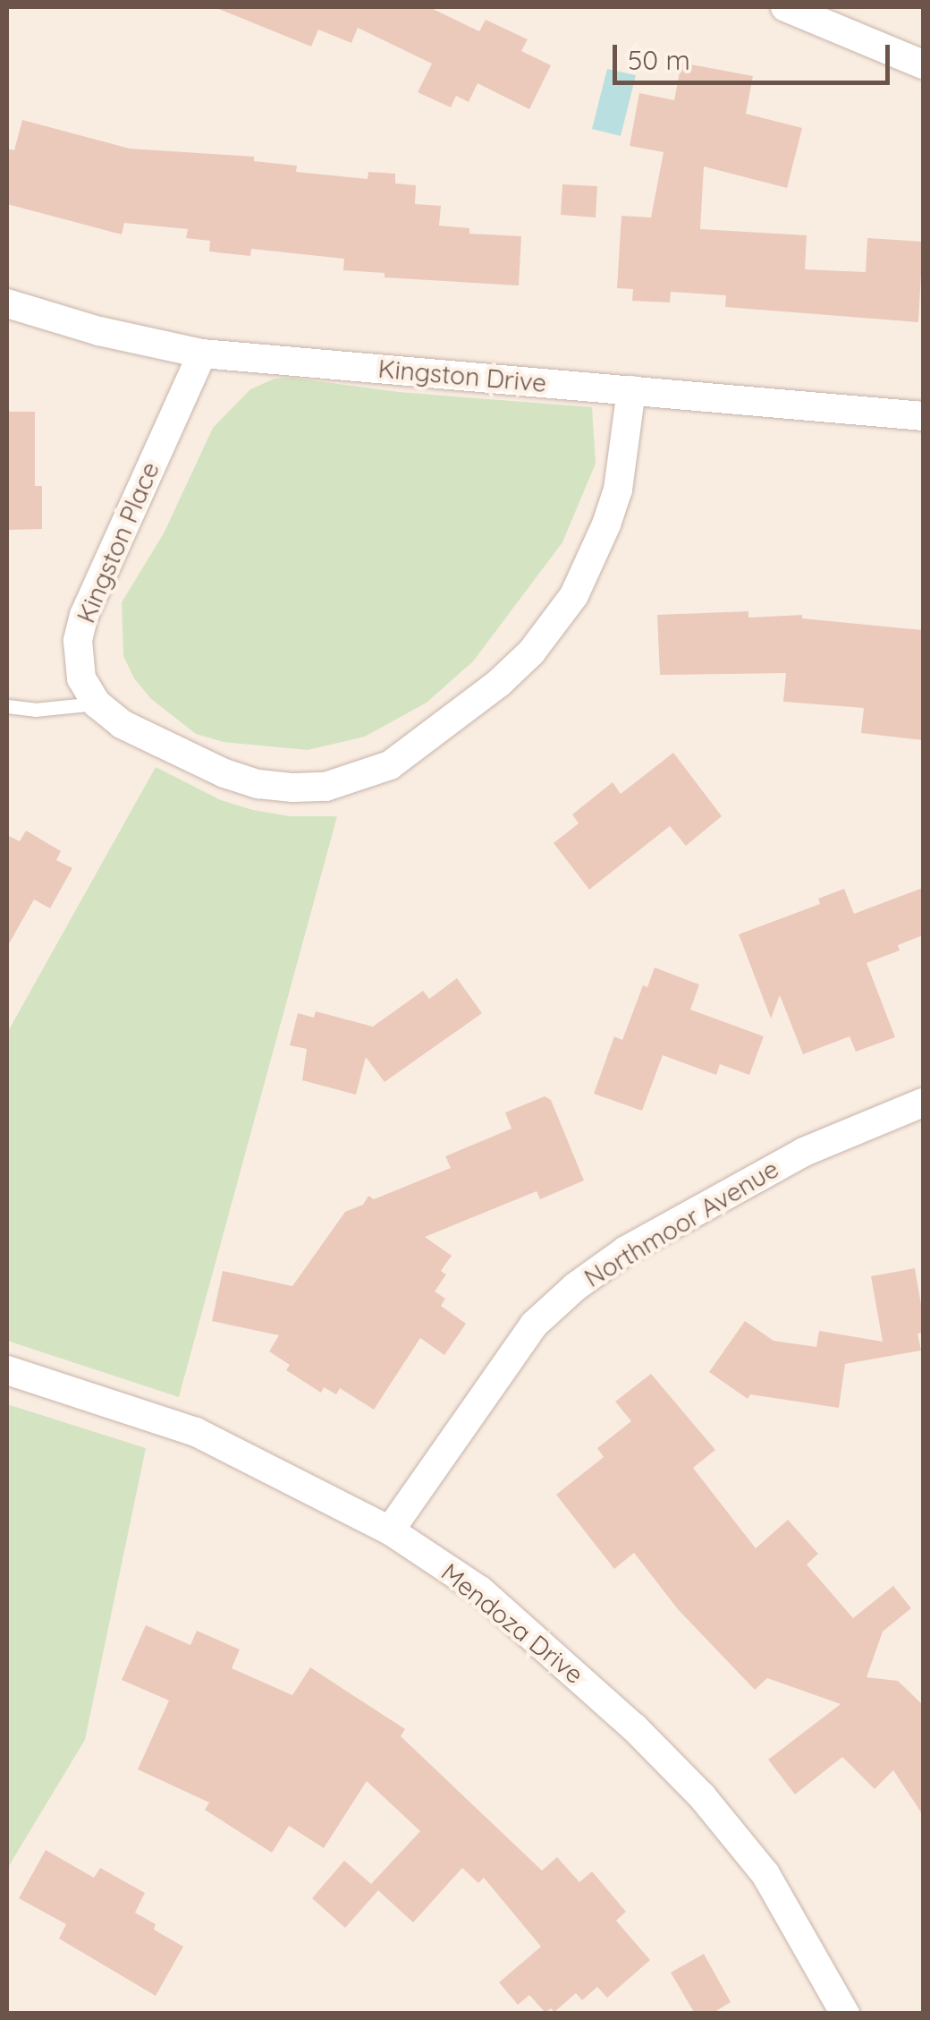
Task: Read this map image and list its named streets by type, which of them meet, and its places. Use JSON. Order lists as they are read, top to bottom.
{
  "streets": {
    "street": [
      "Kingston Drive",
      "Kingston Place",
      "Northmoor Avenue",
      "Mendoza Drive"
    ]
  },
  "crossings": [
    ["Kingston Drive", "Kingston Place"],
    ["Northmoor Avenue", "Mendoza Drive"]
  ],
  "scale_bar": "50 m"
}
